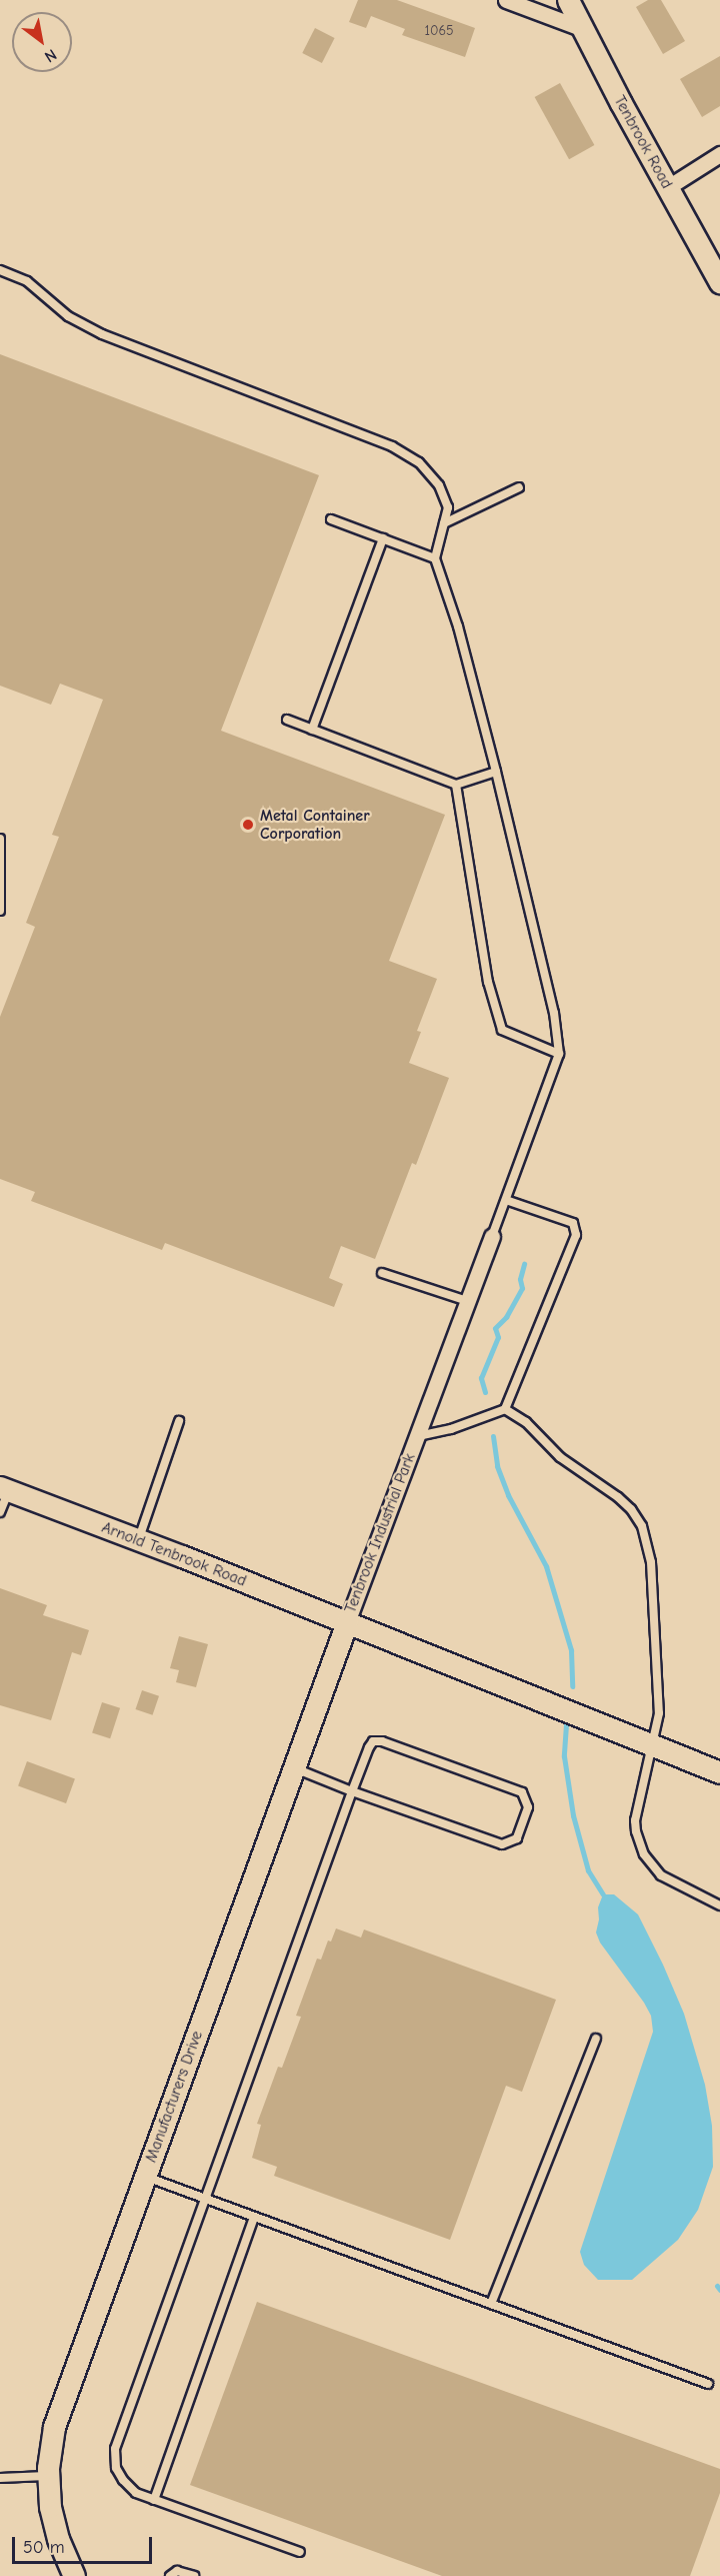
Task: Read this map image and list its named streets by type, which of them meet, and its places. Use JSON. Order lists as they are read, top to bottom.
{
  "streets": {
    "street": [
      "Tenbrook Road",
      "Tenbrook Industrial Park",
      "Arnold Tenbrook Road",
      "Manufacturers Drive"
    ]
  },
  "crossings": [
    ["Tenbrook Industrial Park", "Arnold Tenbrook Road"],
    ["Tenbrook Industrial Park", "Manufacturers Drive"],
    ["Arnold Tenbrook Road", "Manufacturers Drive"]
  ],
  "places": ["Metal Container Corporation"],
  "house_numbers": ["1065"],
  "scale_bar": "50 m",
  "north": "bottom right"
}
